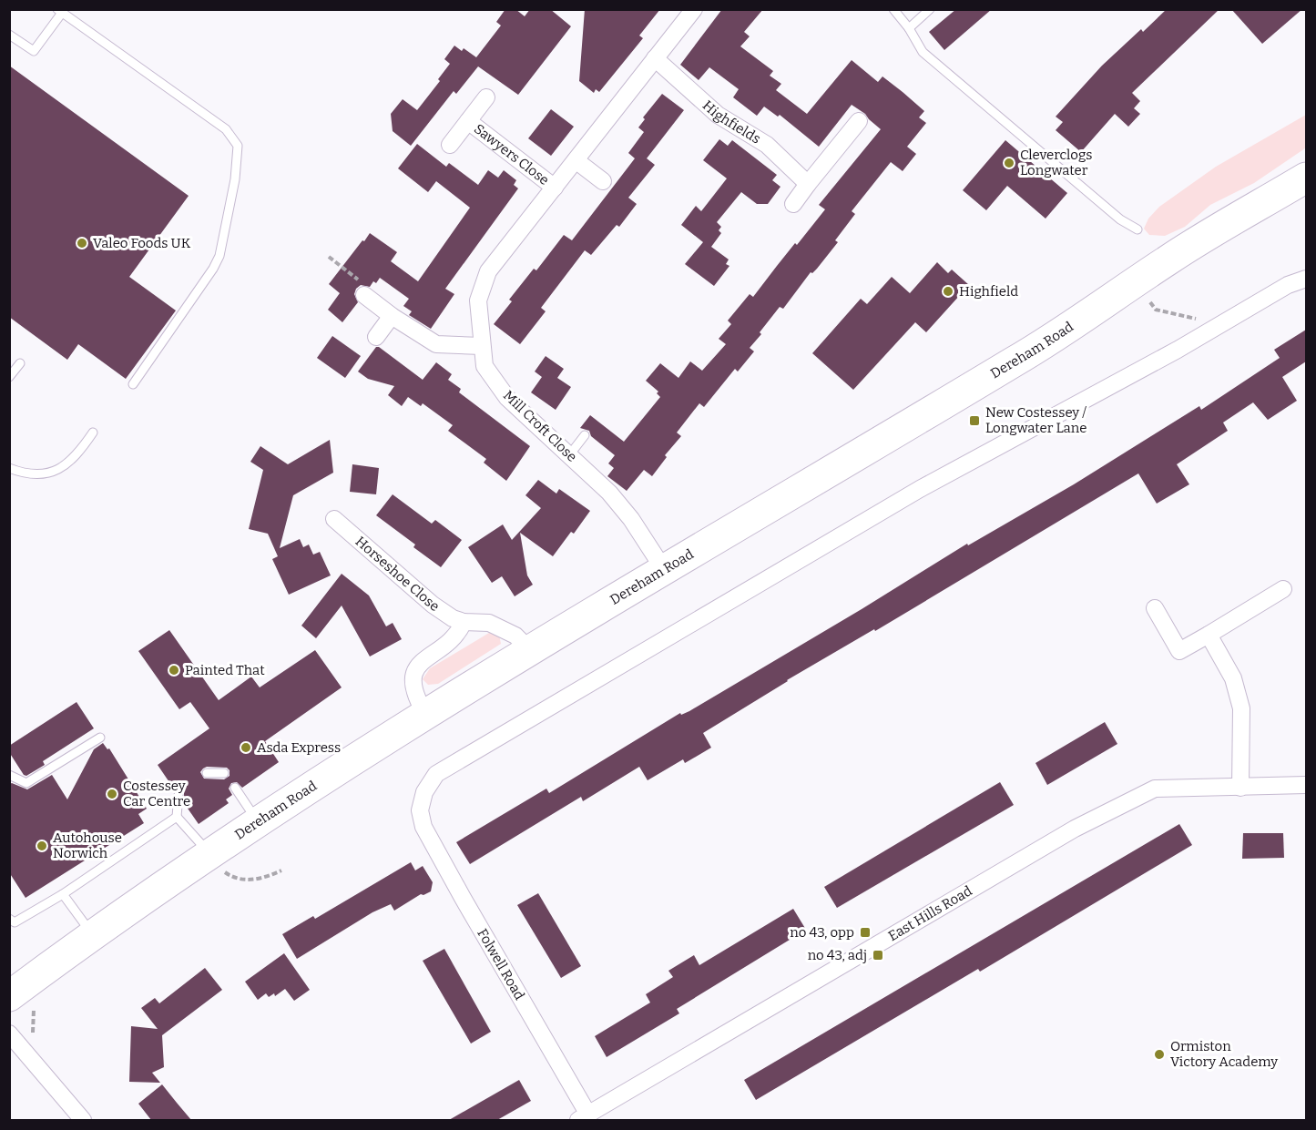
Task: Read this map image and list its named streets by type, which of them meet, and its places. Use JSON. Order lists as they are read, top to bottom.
{
  "streets": {
    "highway": ["Dereham Road"],
    "street": [
      "Highfields",
      "Sawyers Close",
      "Mill Croft Close",
      "Horseshoe Close",
      "East Hills Road",
      "Folwell Road"
    ]
  },
  "crossings": [
    ["Highfields", "Mill Croft Close"],
    ["Sawyers Close", "Mill Croft Close"],
    ["Dereham Road", "Mill Croft Close"],
    ["Dereham Road", "Horseshoe Close"],
    ["East Hills Road", "Folwell Road"]
  ],
  "places": {
    "other": [
      "Cleverclogs Longwater",
      "Valeo Foods UK",
      "Highfield",
      "Painted That",
      "Asda Express",
      "Costessey Car Centre",
      "Autohouse Norwich",
      "Ormiston Victory Academy"
    ],
    "transit": ["New Costessey / Longwater Lane", "no 43, opp", "no 43, adj"]
  }
}
